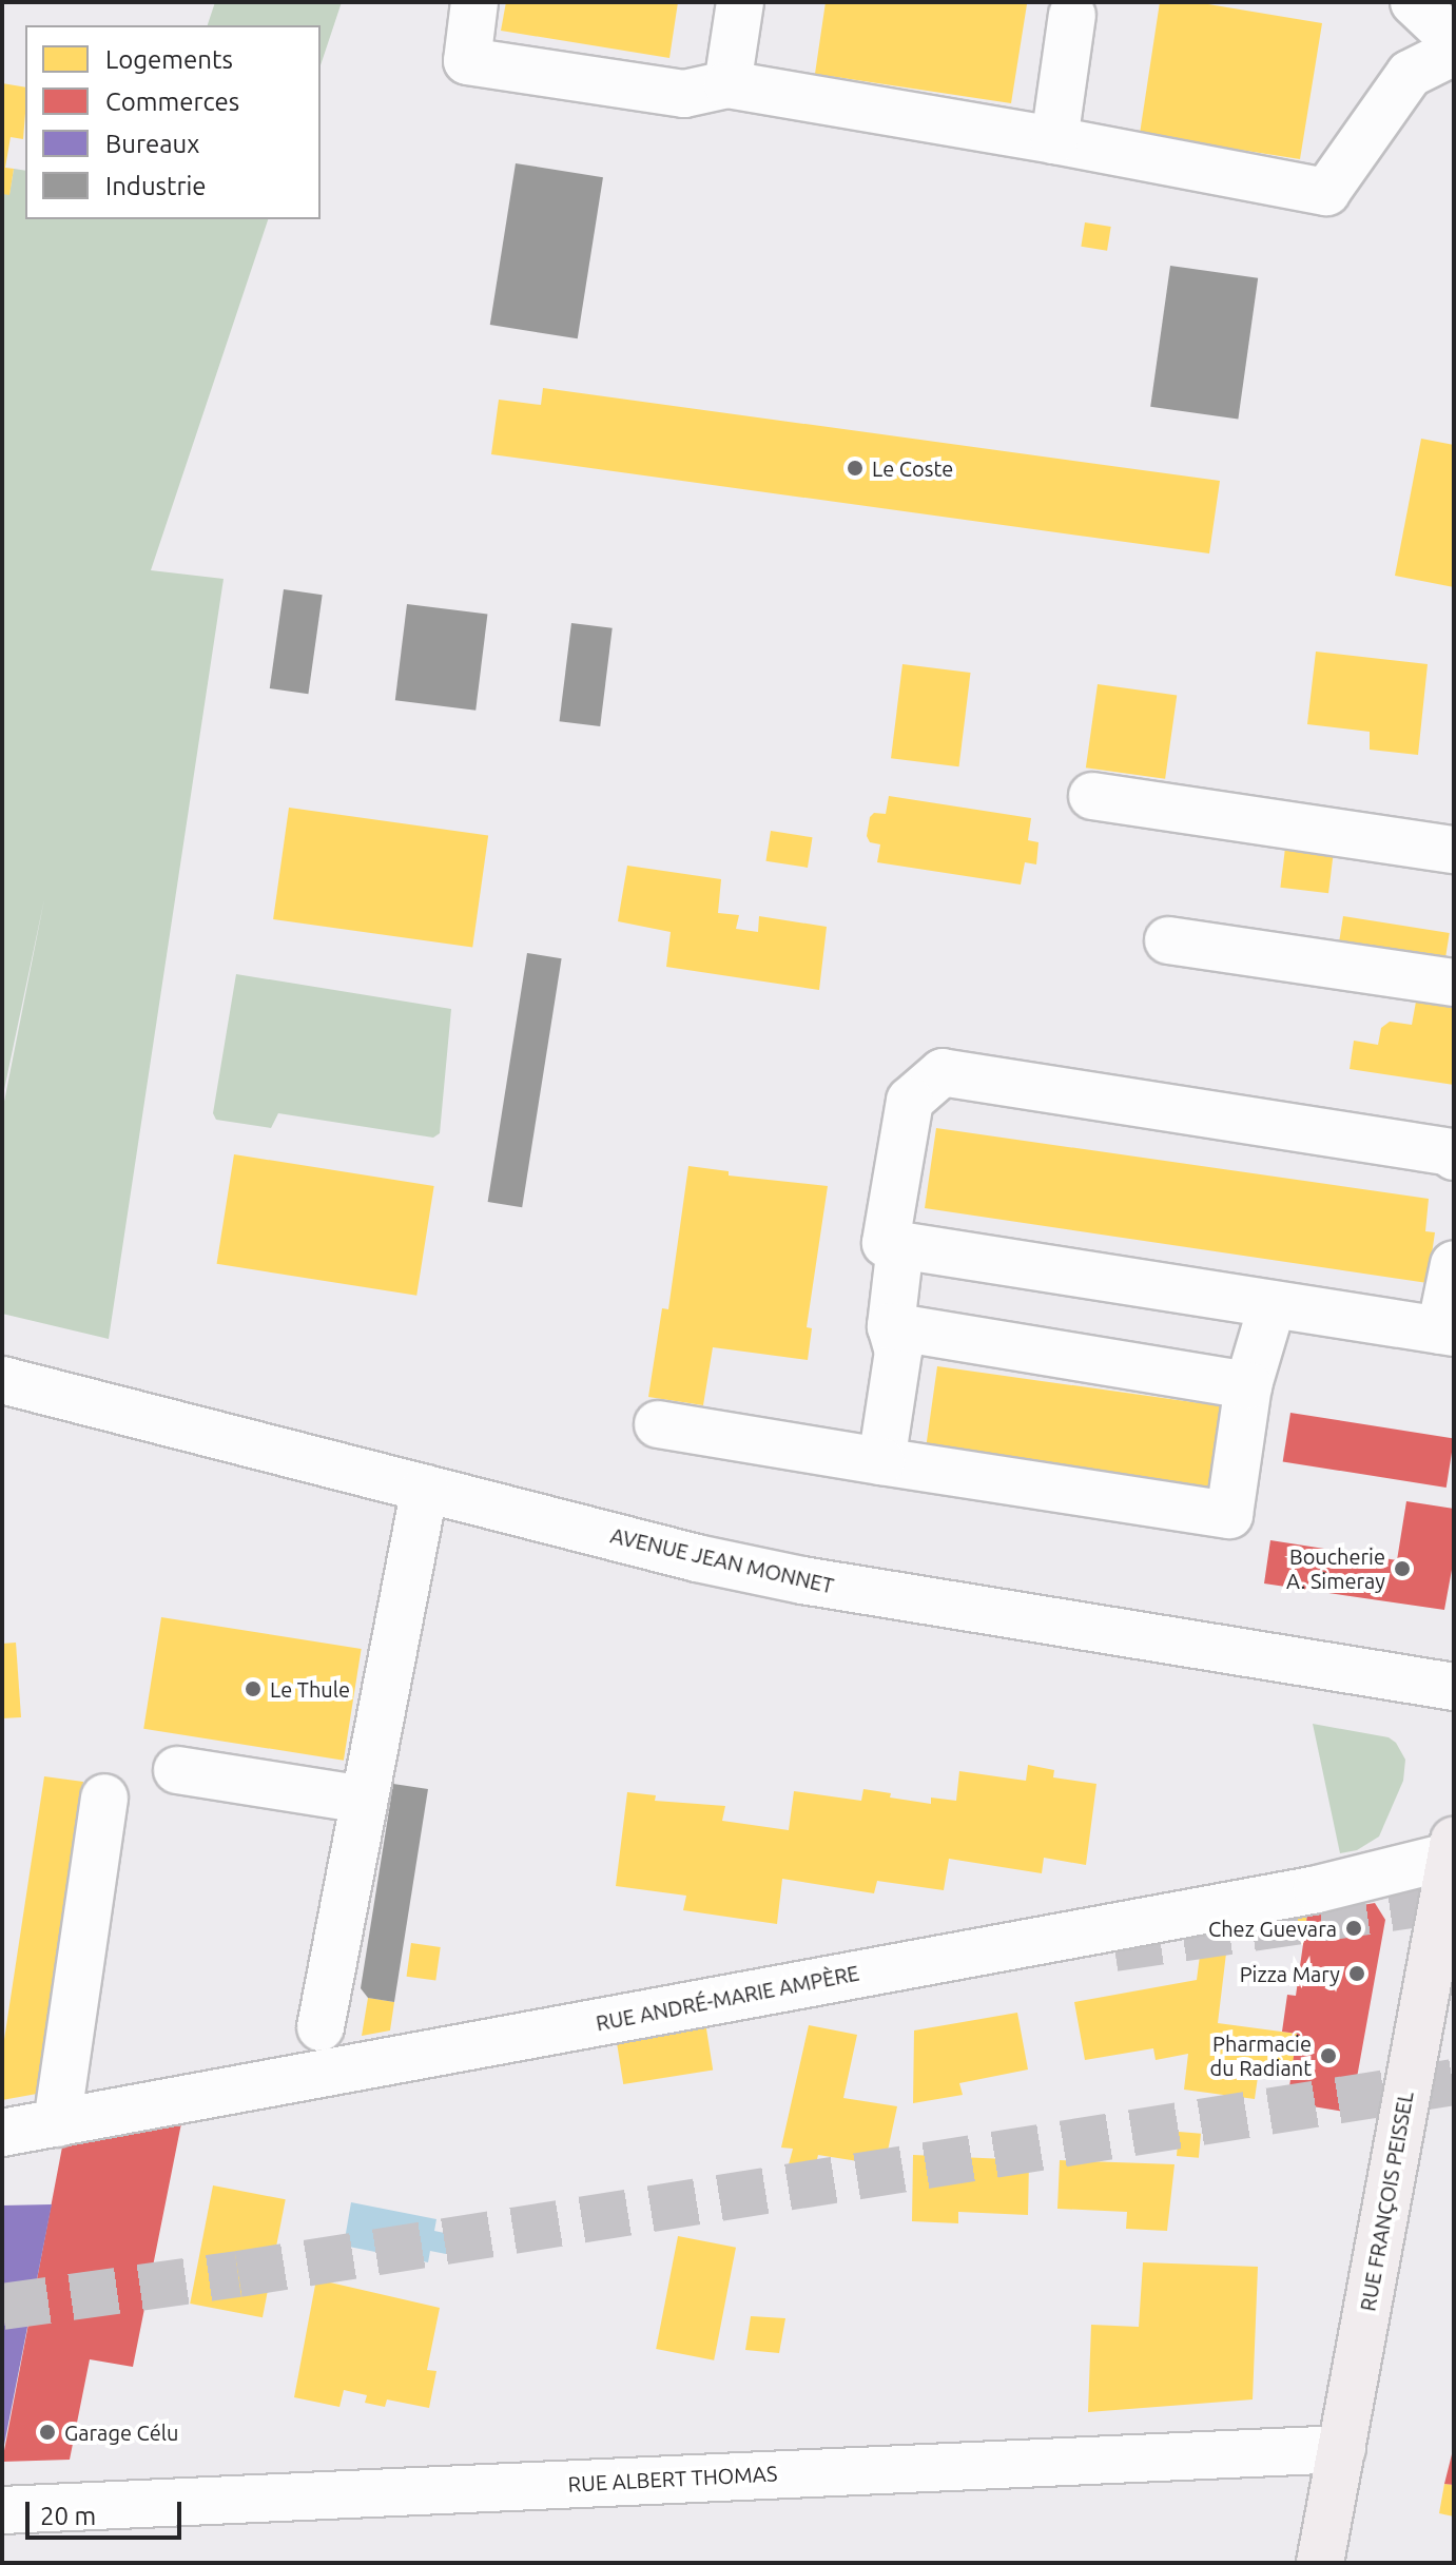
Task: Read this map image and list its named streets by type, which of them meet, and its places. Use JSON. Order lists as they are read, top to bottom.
{
  "streets": {
    "main road": ["RUE FRANÇOIS PEISSEL"],
    "street": ["AVENUE JEAN MONNET", "RUE ANDRÉ-MARIE AMPÈRE", "RUE ALBERT THOMAS"]
  },
  "crossings": [
    ["RUE ANDRÉ-MARIE AMPÈRE", "RUE FRANÇOIS PEISSEL"],
    ["RUE FRANÇOIS PEISSEL", "RUE ALBERT THOMAS"]
  ],
  "places": [
    "Le Coste",
    "Boucherie A. Simeray",
    "Le Thule",
    "Chez Guevara",
    "Pizza Mary",
    "Pharmacie du Radiant",
    "Garage Célu"
  ],
  "legend": [
    "Logements",
    "Commerces",
    "Bureaux",
    "Industrie"
  ],
  "scale_bar": "20 m"
}
